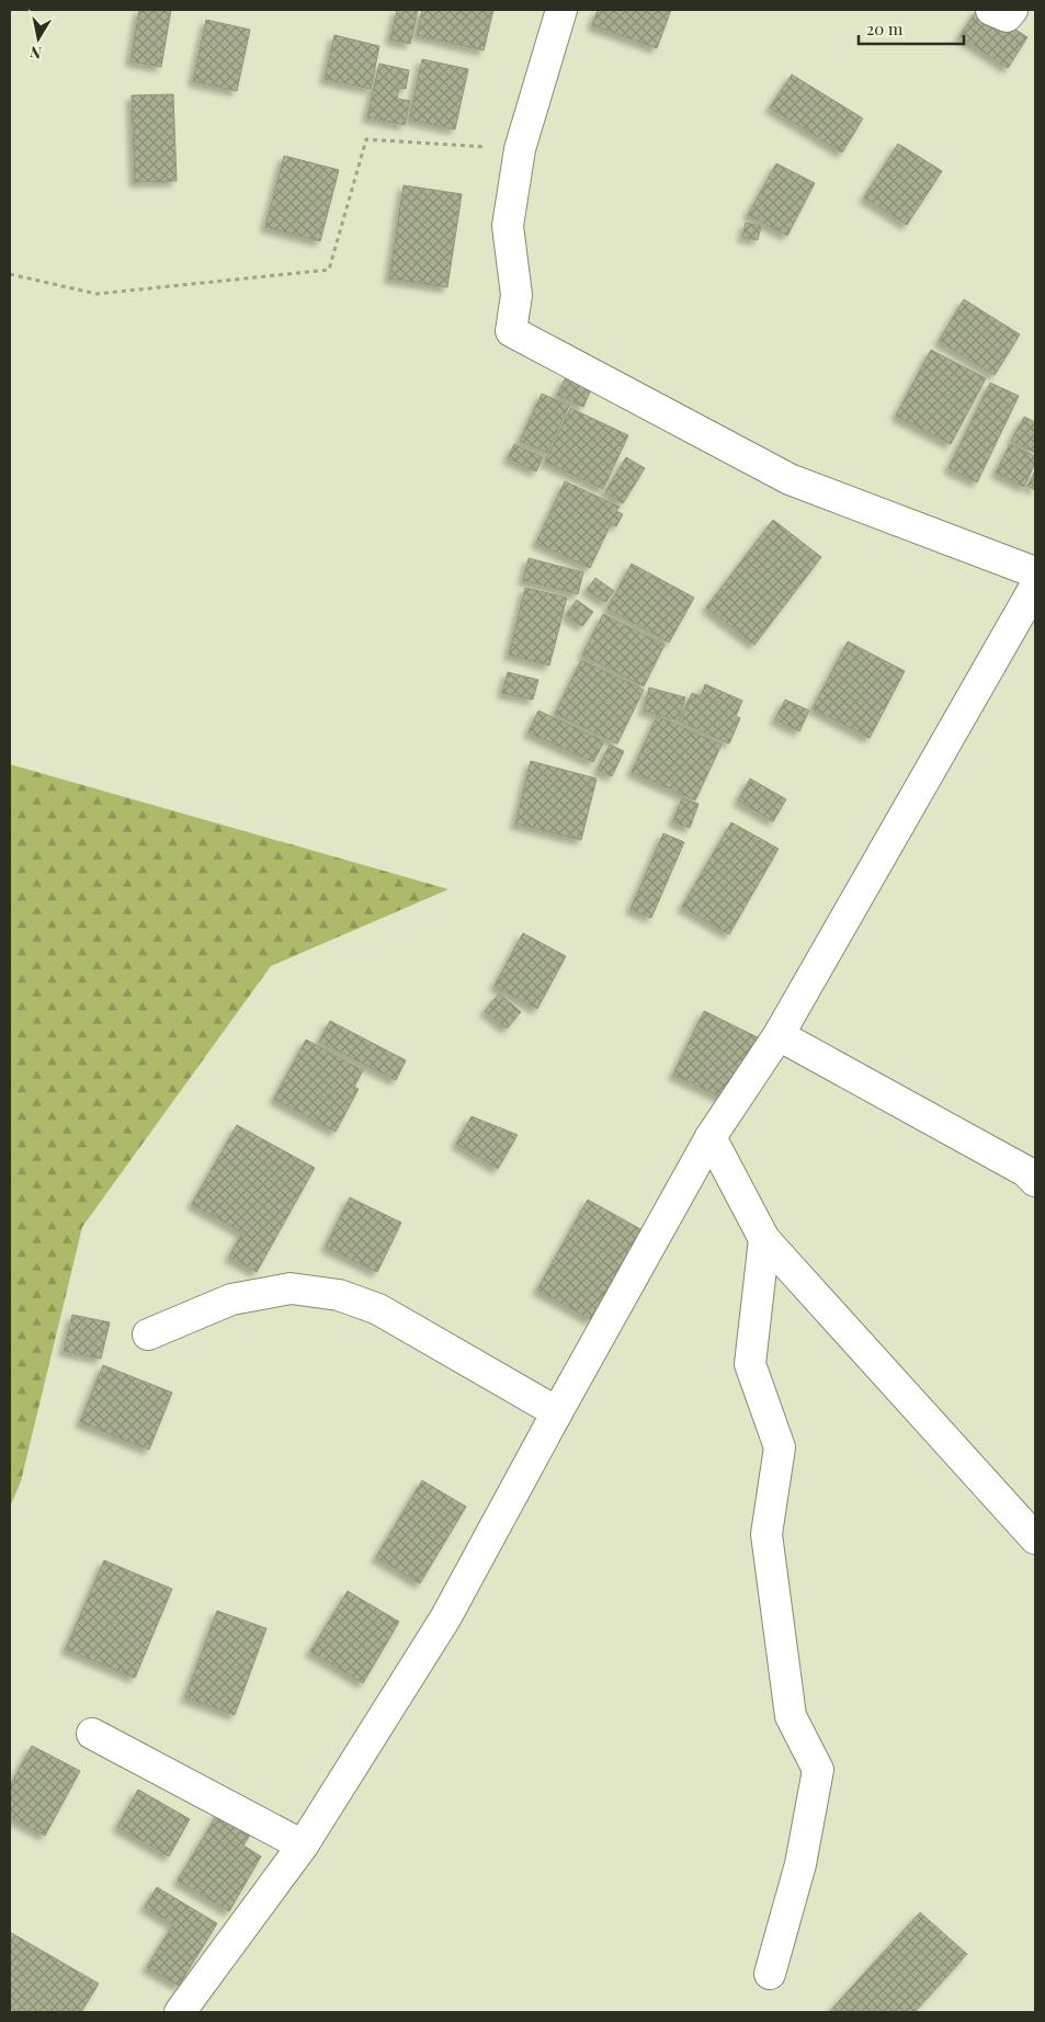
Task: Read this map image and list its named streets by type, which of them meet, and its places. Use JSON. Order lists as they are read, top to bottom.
{
  "scale_bar": "20 m",
  "north": "bottom"
}
